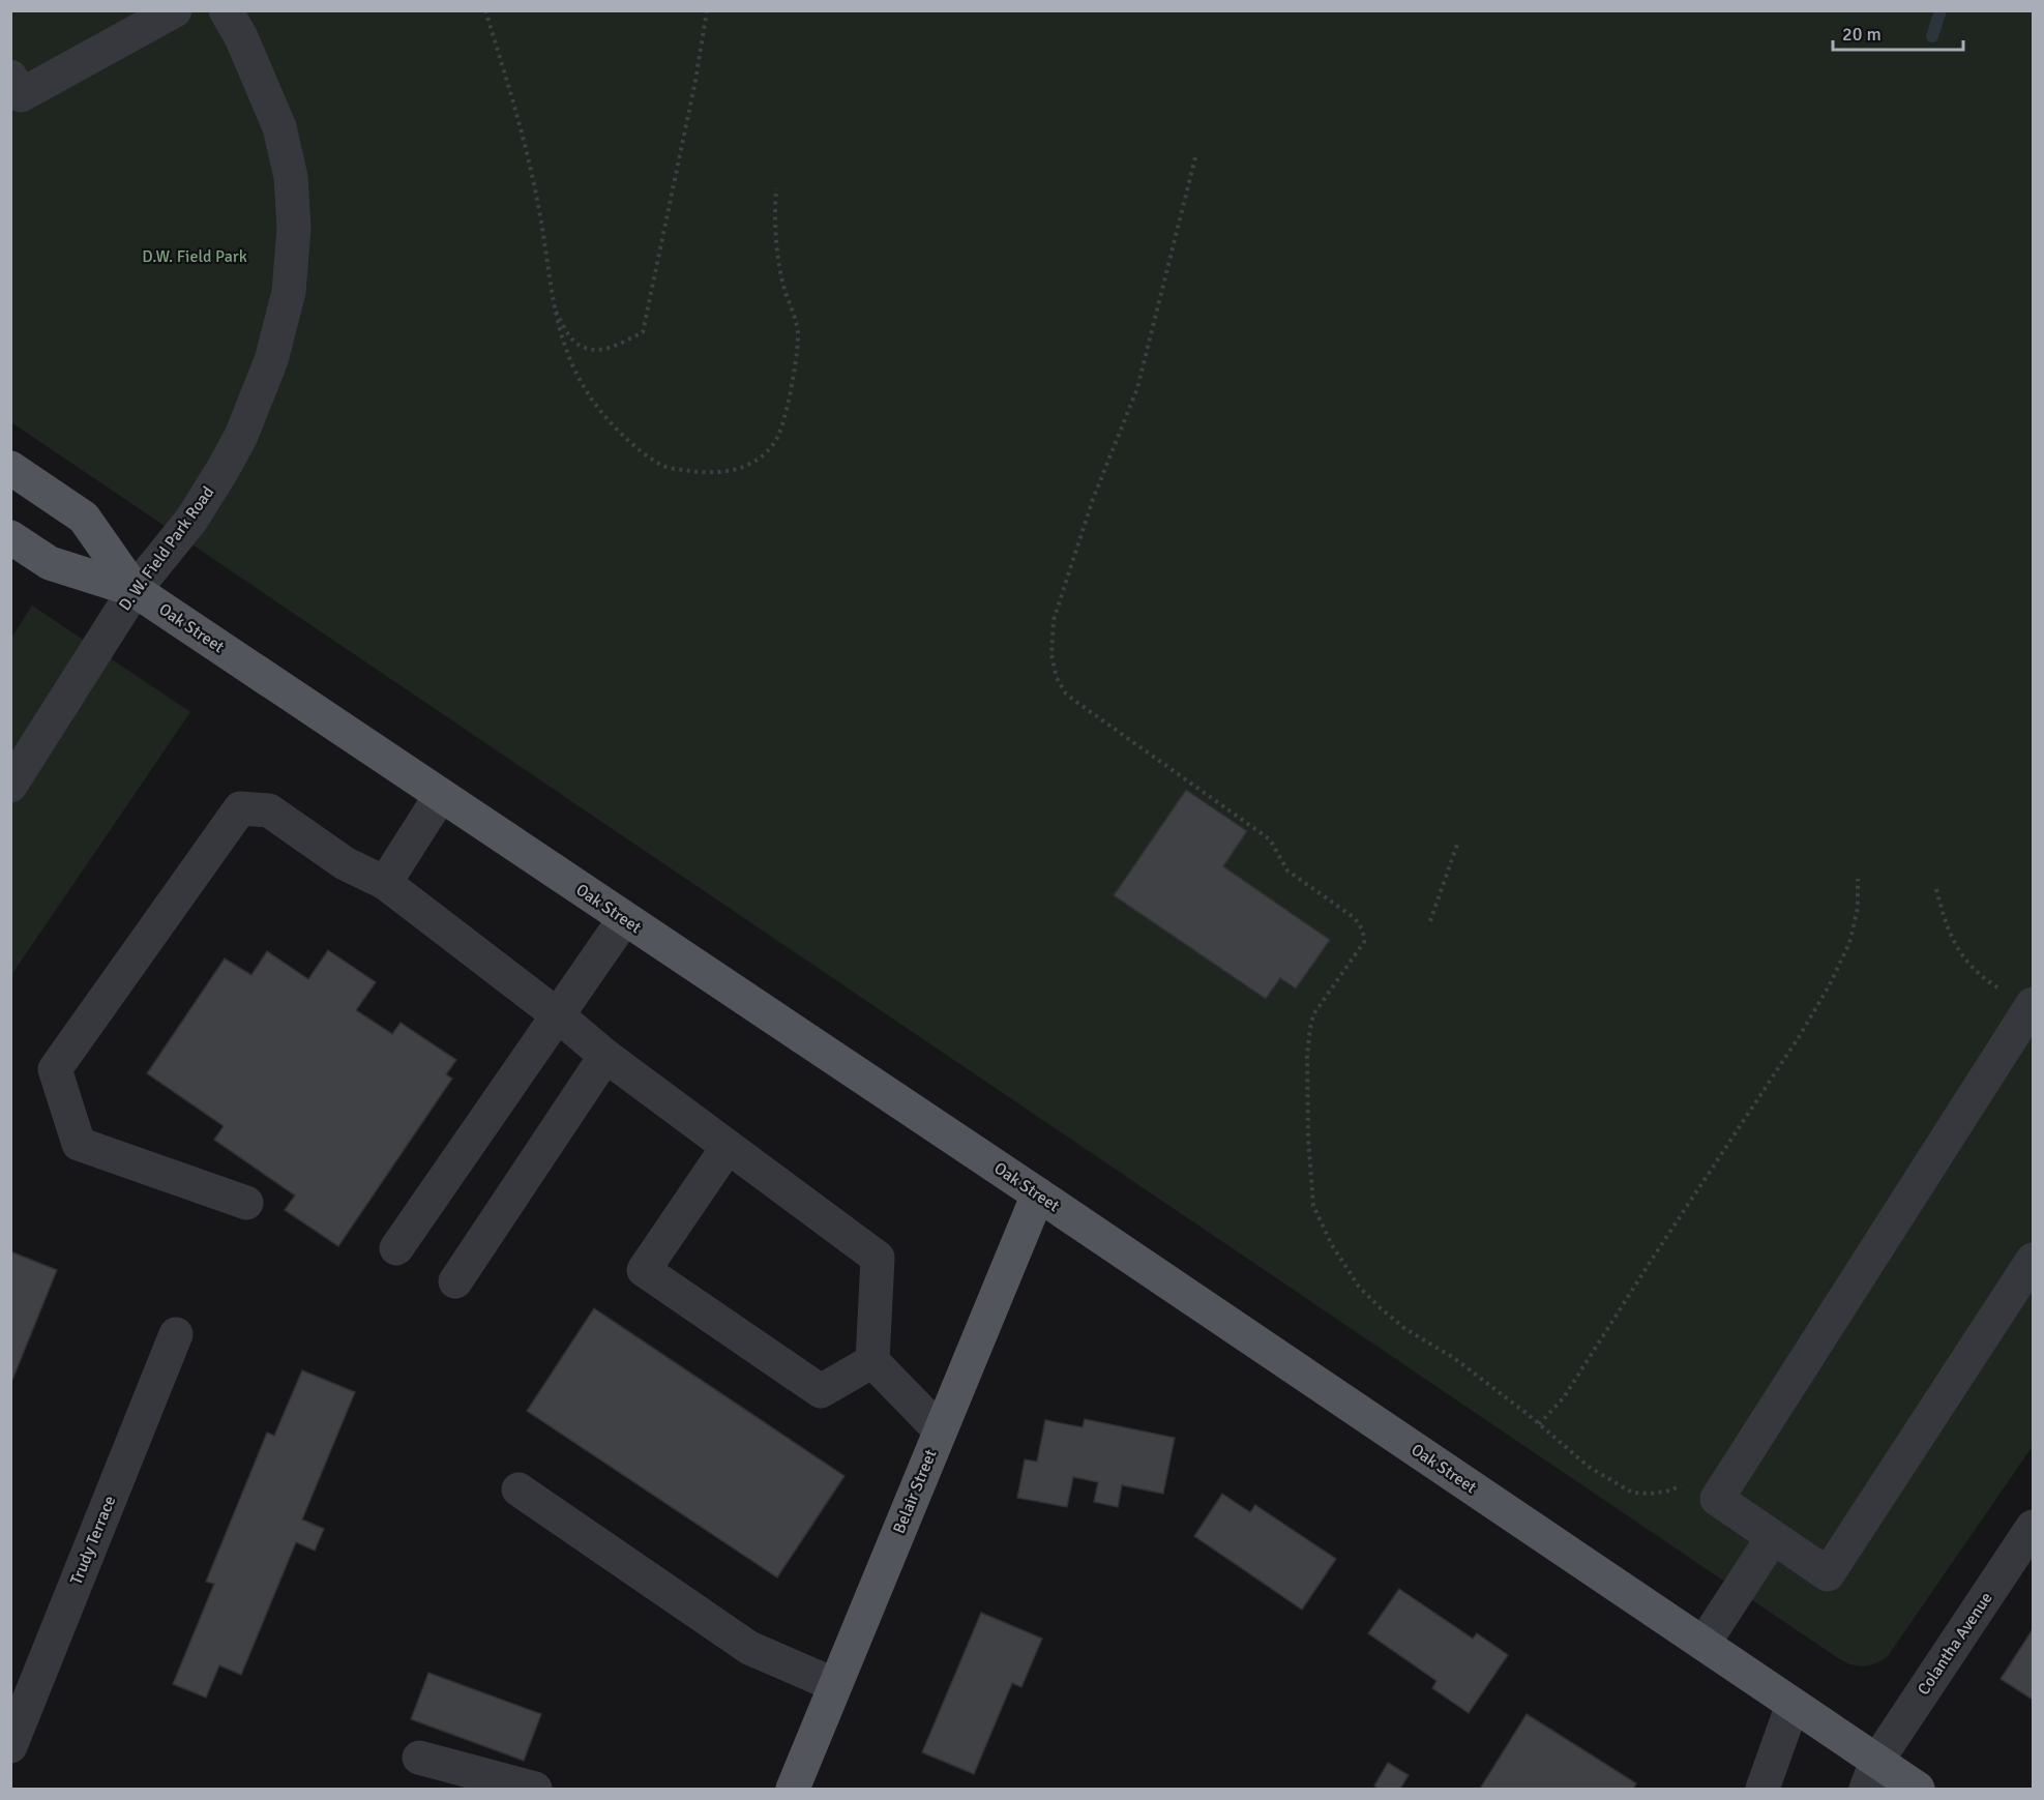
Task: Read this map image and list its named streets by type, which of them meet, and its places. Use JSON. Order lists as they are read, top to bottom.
{
  "streets": {
    "main road": ["Oak Street", "Belair Street"],
    "street": ["D. W. Field Park Road", "Trudy Terrace", "Colantha Avenue"]
  },
  "crossings": [
    ["D. W. Field Park Road", "Oak Street"],
    ["Oak Street", "Belair Street"],
    ["Oak Street", "Colantha Avenue"]
  ],
  "parks": ["D.W. Field Park"],
  "scale_bar": "20 m"
}
